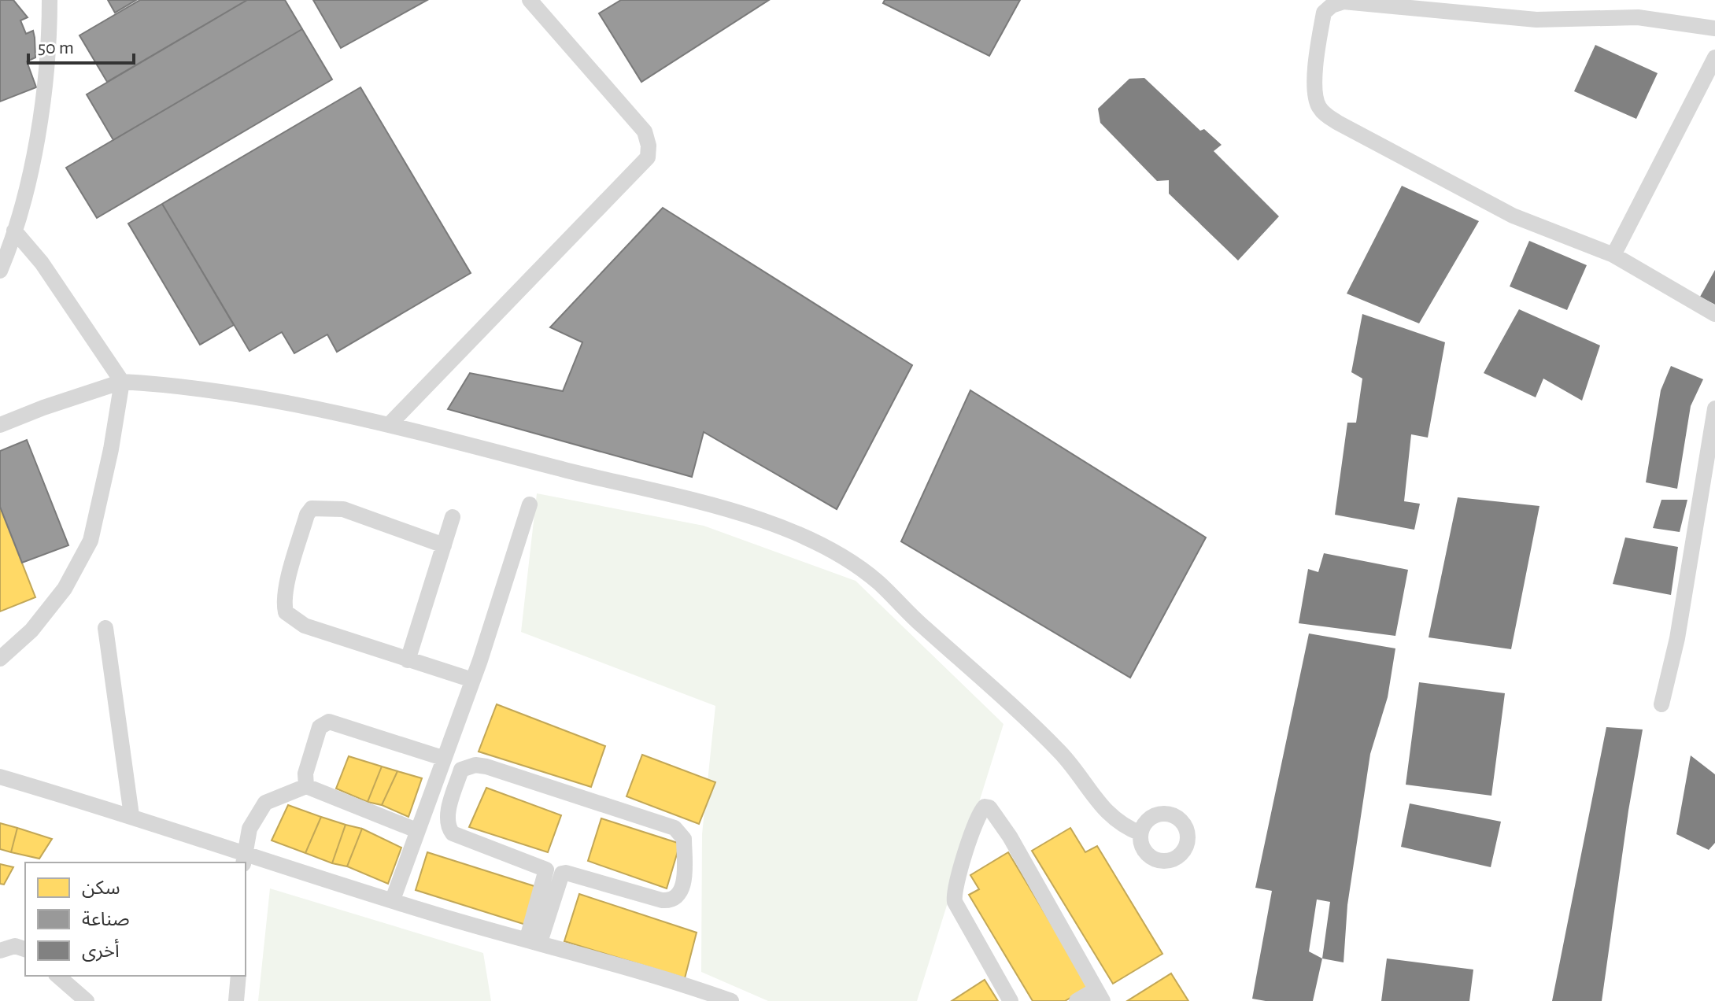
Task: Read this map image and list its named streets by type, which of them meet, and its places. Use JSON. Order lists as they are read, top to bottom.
{
  "legend": ["سكن", "صناعة", "أخرى"],
  "scale_bar": "50 m"
}
